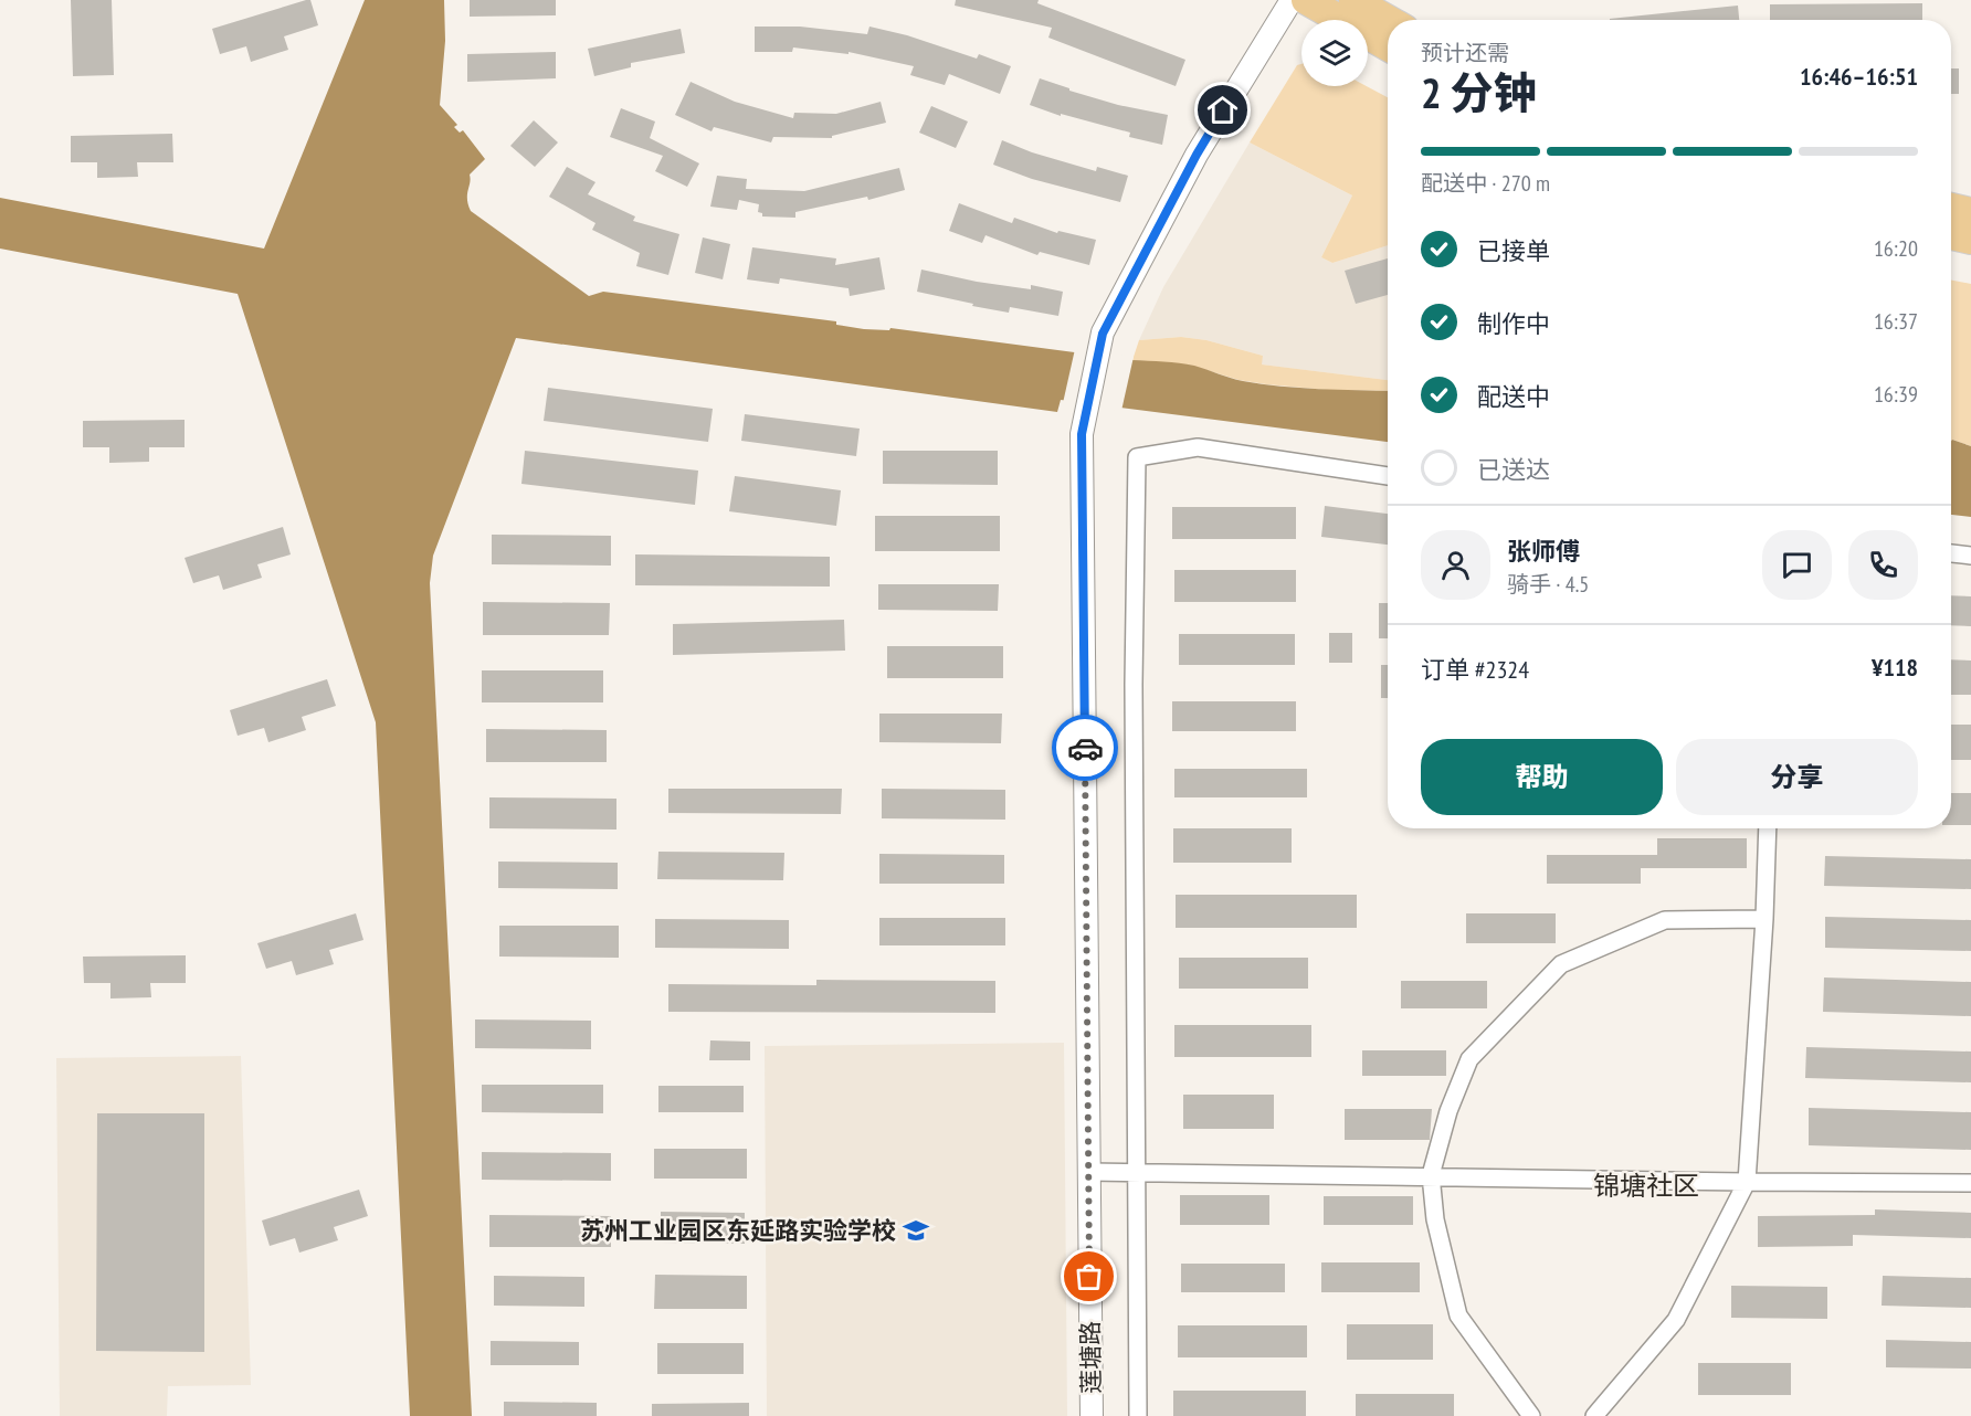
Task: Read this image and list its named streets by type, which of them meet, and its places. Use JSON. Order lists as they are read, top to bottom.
{
  "streets": {
    "street": ["莲塘路"]
  },
  "districts": ["锦塘社区"],
  "places": {
    "school or university": ["苏州工业园区东延路实验学校"]
  },
  "page": {
    "heading": ["2 分钟", "预计还需", "16:46–16:51"],
    "panel": [
      "张师傅",
      "骑手 · 4.5",
      "订单 #2324",
      "¥118"
    ],
    "bar": "配送中 · 270 m",
    "list": [
      ["已接单", "16:20"],
      ["制作中", "16:37"],
      ["配送中", "16:39"],
      "已送达"
    ],
    "buttons": ["帮助", "分享"]
  }
}
